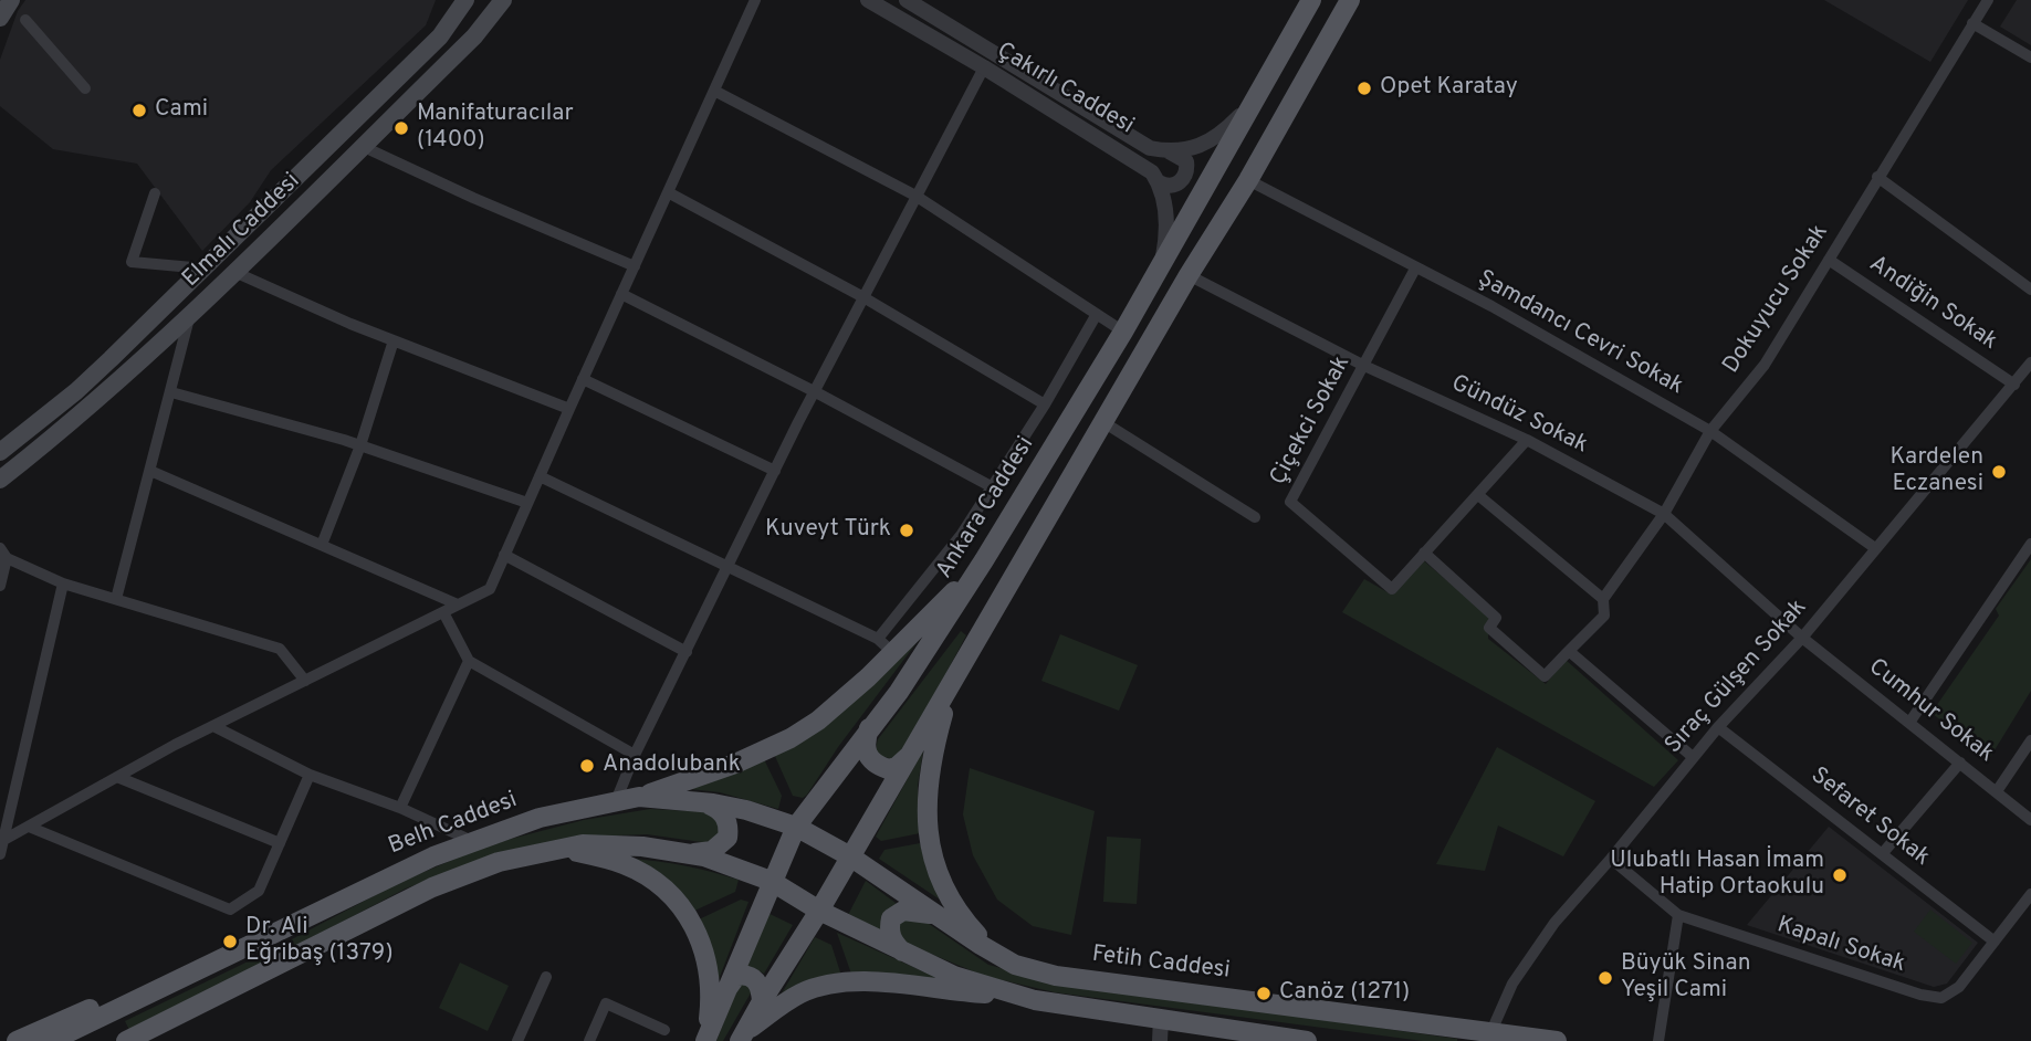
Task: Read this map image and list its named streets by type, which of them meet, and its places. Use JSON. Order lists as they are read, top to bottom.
{
  "streets": {
    "main road": [
      "Elmalı Caddesi",
      "Ankara Caddesi",
      "Belh Caddesi",
      "Fetih Caddesi"
    ],
    "street": [
      "Çakırlı Caddesi",
      "Dokuyucu Sokak",
      "Andiğin Sokak",
      "Şamdancı Cevri Sokak",
      "Gündüz Sokak",
      "Çiçekci Sokak",
      "Sıraç Gülşen Sokak",
      "Cumhur Sokak",
      "Sefaret Sokak",
      "Kapalı Sokak"
    ]
  },
  "crossings": [
    ["Dokuyucu Sokak", "Andiğin Sokak"],
    ["Dokuyucu Sokak", "Şamdancı Cevri Sokak"],
    ["Dokuyucu Sokak", "Gündüz Sokak"],
    ["Dokuyucu Sokak", "Çiçekci Sokak"],
    ["Andiğin Sokak", "Sıraç Gülşen Sokak"],
    ["Şamdancı Cevri Sokak", "Çiçekci Sokak"],
    ["Şamdancı Cevri Sokak", "Sıraç Gülşen Sokak"],
    ["Gündüz Sokak", "Çiçekci Sokak"],
    ["Gündüz Sokak", "Sıraç Gülşen Sokak"],
    ["Gündüz Sokak", "Cumhur Sokak"],
    ["Ankara Caddesi", "Belh Caddesi"],
    ["Ankara Caddesi", "Fetih Caddesi"],
    ["Sıraç Gülşen Sokak", "Cumhur Sokak"],
    ["Sıraç Gülşen Sokak", "Sefaret Sokak"],
    ["Sıraç Gülşen Sokak", "Kapalı Sokak"],
    ["Sıraç Gülşen Sokak", "Fetih Caddesi"],
    ["Sefaret Sokak", "Kapalı Sokak"],
    ["Belh Caddesi", "Fetih Caddesi"]
  ],
  "places": [
    "Opet Karatay",
    "Cami",
    "Manifaturacılar (1400)",
    "Kardelen Eczanesi",
    "Kuveyt Türk",
    "Anadolubank",
    "Ulubatlı Hasan İmam Hatip Ortaokulu",
    "Dr. Ali Eğribaş (1379)",
    "Büyük Sinan Yeşil Cami",
    "Canöz (1271)"
  ]
}
